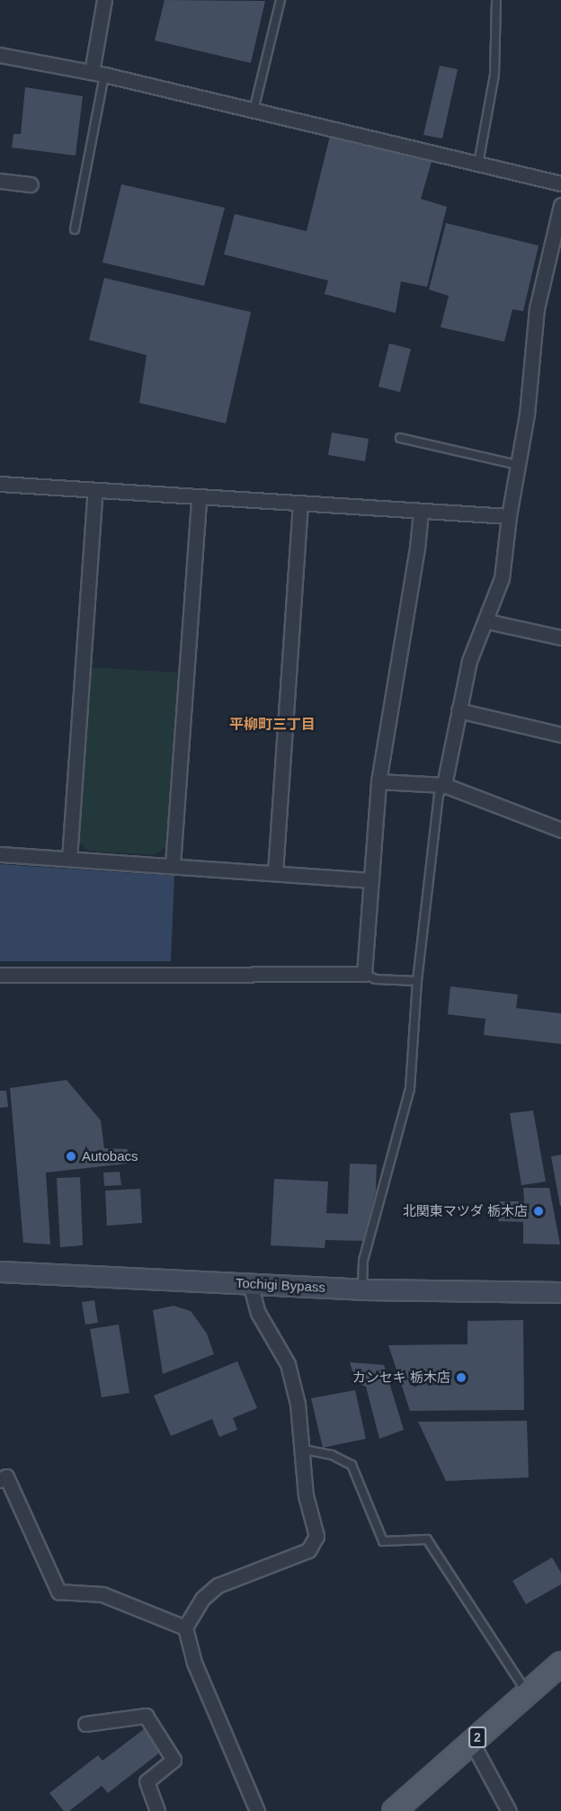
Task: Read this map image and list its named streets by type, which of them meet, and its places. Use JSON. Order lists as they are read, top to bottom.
{
  "streets": {
    "main road": ["Tochigi Bypass", "2"]
  },
  "districts": ["平柳町三丁目"],
  "places": ["Autobacs", "北関東マツダ 栃木店", "カンセキ 栃木店"]
}
